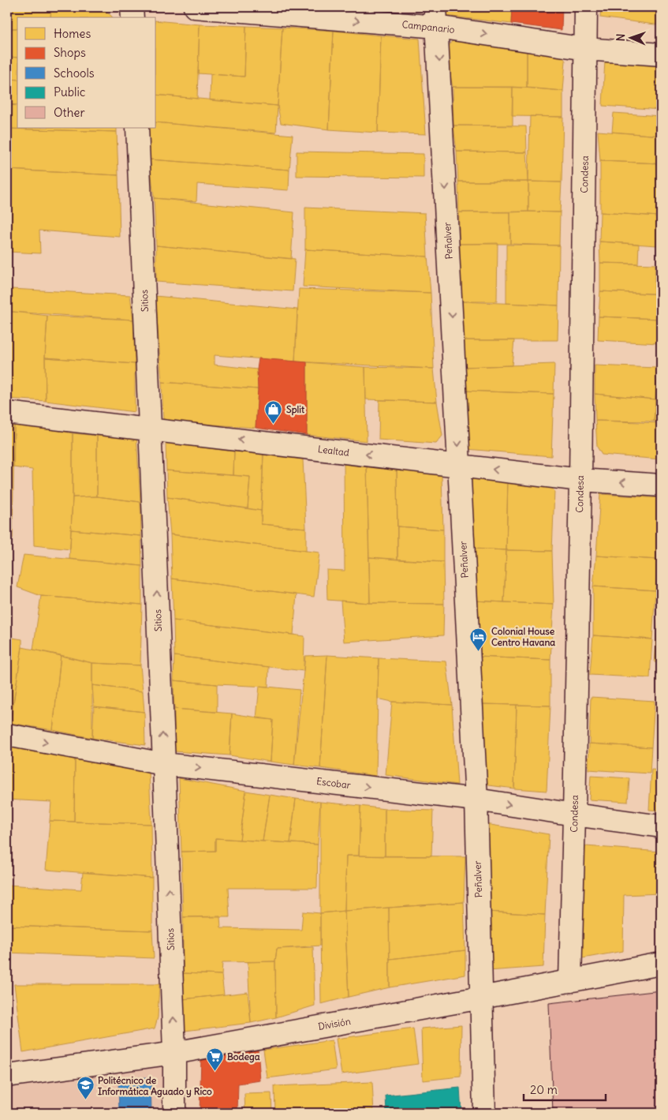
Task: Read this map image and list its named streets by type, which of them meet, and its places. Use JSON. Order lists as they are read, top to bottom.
{
  "streets": {
    "street": [
      "Campanario",
      "Condesa",
      "Peñalver",
      "Sitios",
      "Lealtad",
      "Escobar",
      "División"
    ]
  },
  "crossings": [
    ["Campanario", "Condesa"],
    ["Campanario", "Peñalver"],
    ["Condesa", "Lealtad"],
    ["Condesa", "Escobar"],
    ["Condesa", "División"],
    ["Peñalver", "Lealtad"],
    ["Peñalver", "Escobar"],
    ["Peñalver", "División"],
    ["Sitios", "Lealtad"],
    ["Sitios", "Escobar"],
    ["Sitios", "División"]
  ],
  "one_way": [
    "Campanario",
    "Peñalver",
    "Sitios",
    "Lealtad",
    "Escobar"
  ],
  "places": {
    "shop": ["Split"],
    "hotel": ["Colonial House Centro Havana"],
    "supermarket": ["Bodega"],
    "school or university": ["Politécnico de Informática Aguado y Rico"]
  },
  "legend": [
    "Homes",
    "Shops",
    "Schools",
    "Public",
    "Other"
  ],
  "scale_bar": "20 m",
  "north": "left"
}
